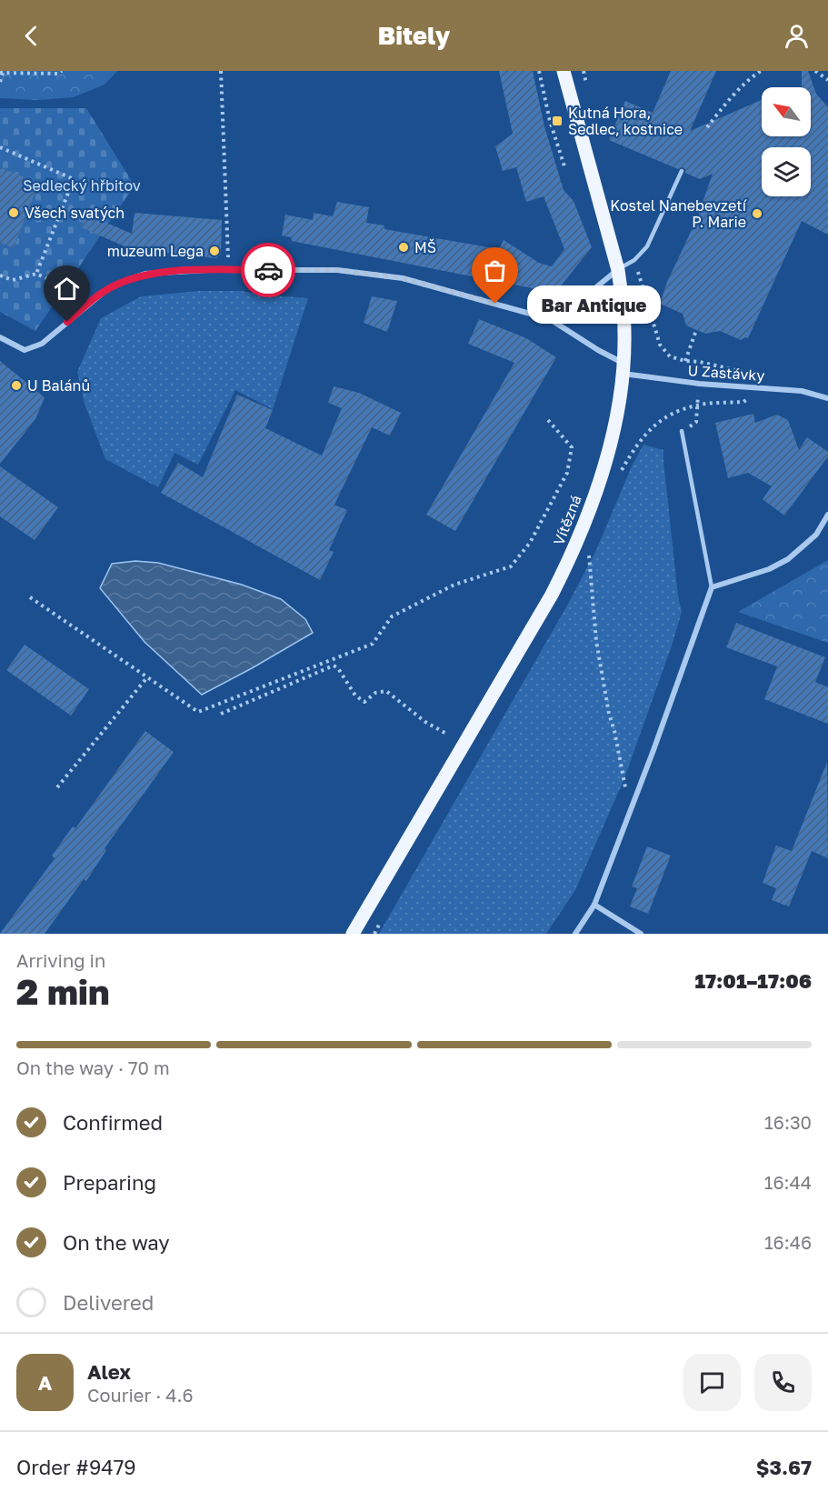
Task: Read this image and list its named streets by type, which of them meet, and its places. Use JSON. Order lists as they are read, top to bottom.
{
  "streets": {
    "main road": ["Vítězná"],
    "street": ["U Zastávky"]
  },
  "crossings": [
    ["U Zastávky", "Vítězná"]
  ],
  "parks": ["Sedlecký hřbitov"],
  "places": {
    "transit": ["Kutná Hora, Sedlec, kostnice"],
    "other": [
      "Všech svatých",
      "Kostel Nanebevzetí P. Marie",
      "MŠ",
      "muzeum Lega",
      "Bar Antique",
      "U Balánů"
    ]
  },
  "north": "top left",
  "page": {
    "header": "Bitely",
    "bubble": "Bar Antique",
    "heading": ["2 min", "Arriving in", "17:01–17:06"],
    "panel": [
      "Alex",
      "Courier · 4.6",
      "Order #9479",
      "$3.67"
    ],
    "bar": "On the way · 70 m",
    "list": [
      ["Confirmed", "16:30"],
      ["Preparing", "16:44"],
      ["On the way", "16:46"],
      "Delivered"
    ],
    "round": "A"
  }
}
